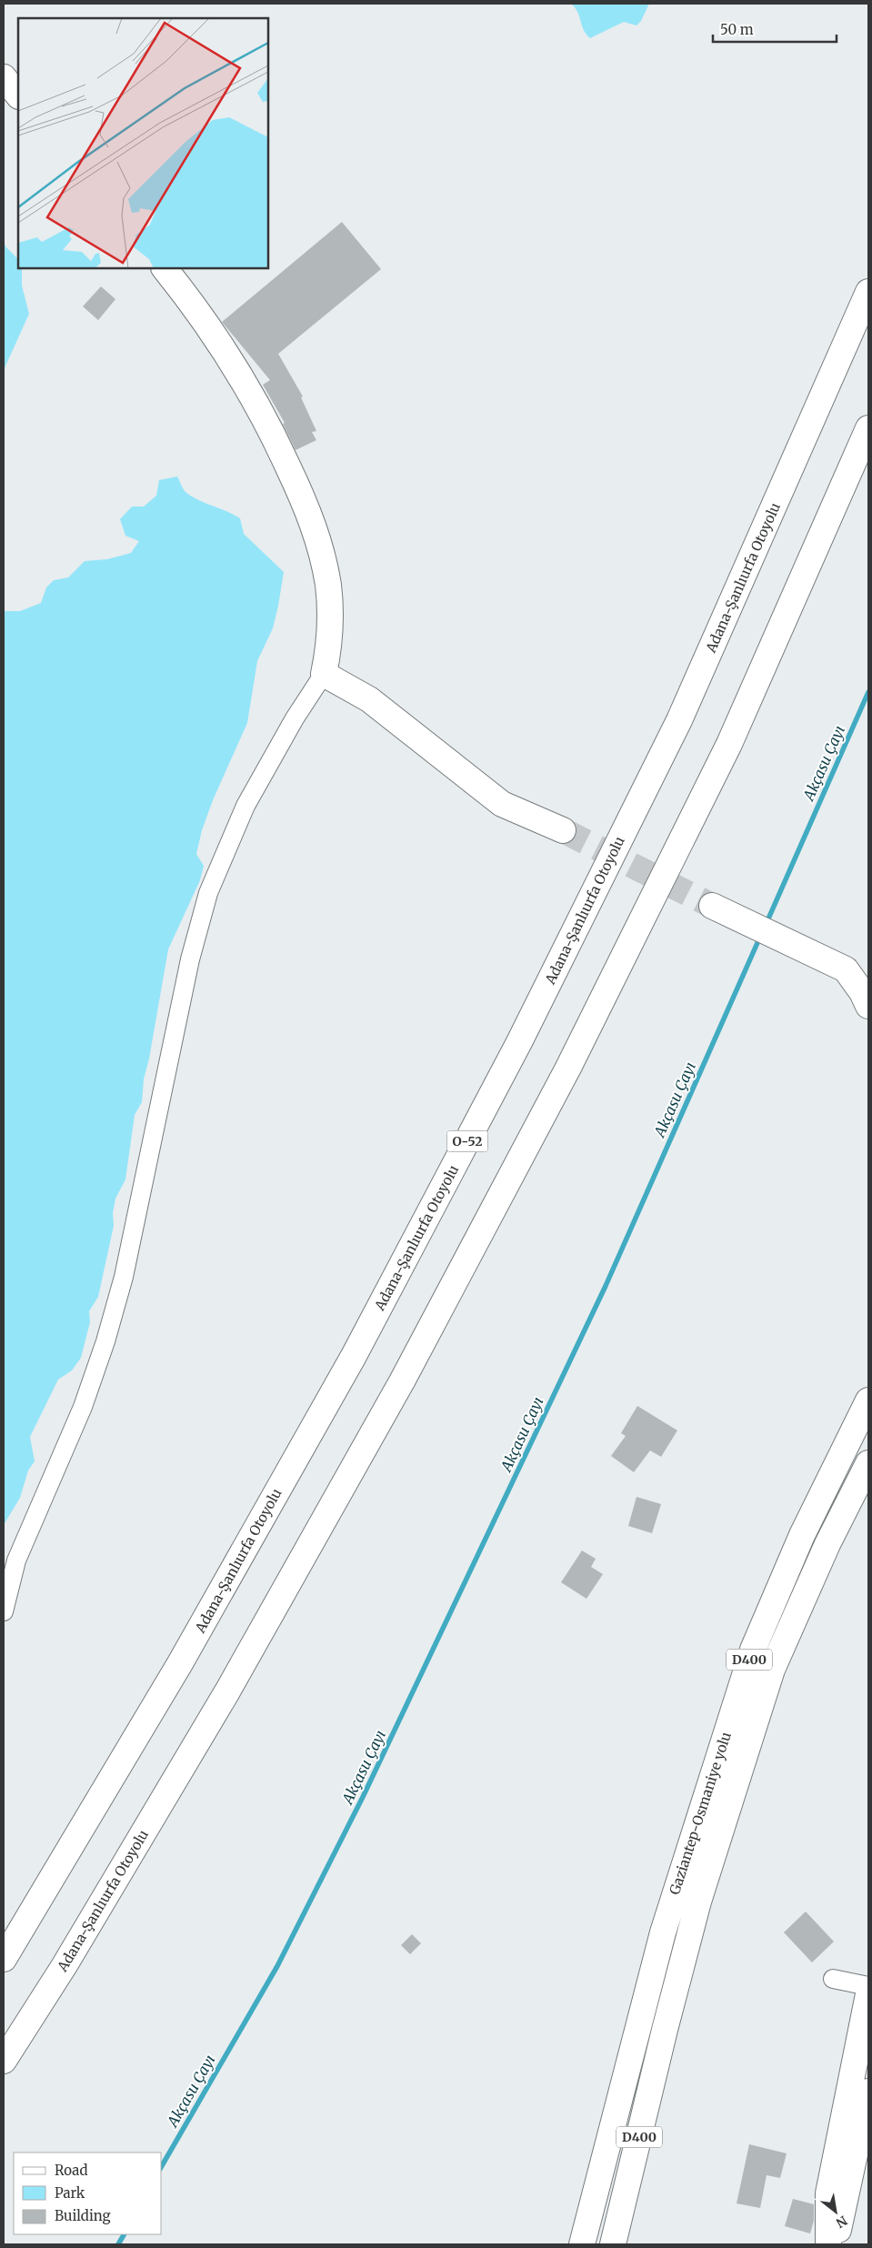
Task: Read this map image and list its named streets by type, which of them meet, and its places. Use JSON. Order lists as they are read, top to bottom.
{
  "streets": {
    "main road": [
      "Adana-Şanlıurfa Otoyolu",
      "O-52",
      "D400",
      "Gaziantep-Osmaniye yolu"
    ]
  },
  "water": ["Akçasu Çayı"],
  "legend": ["Road", "Park", "Building"],
  "scale_bar": "50 m",
  "north": "bottom right"
}
